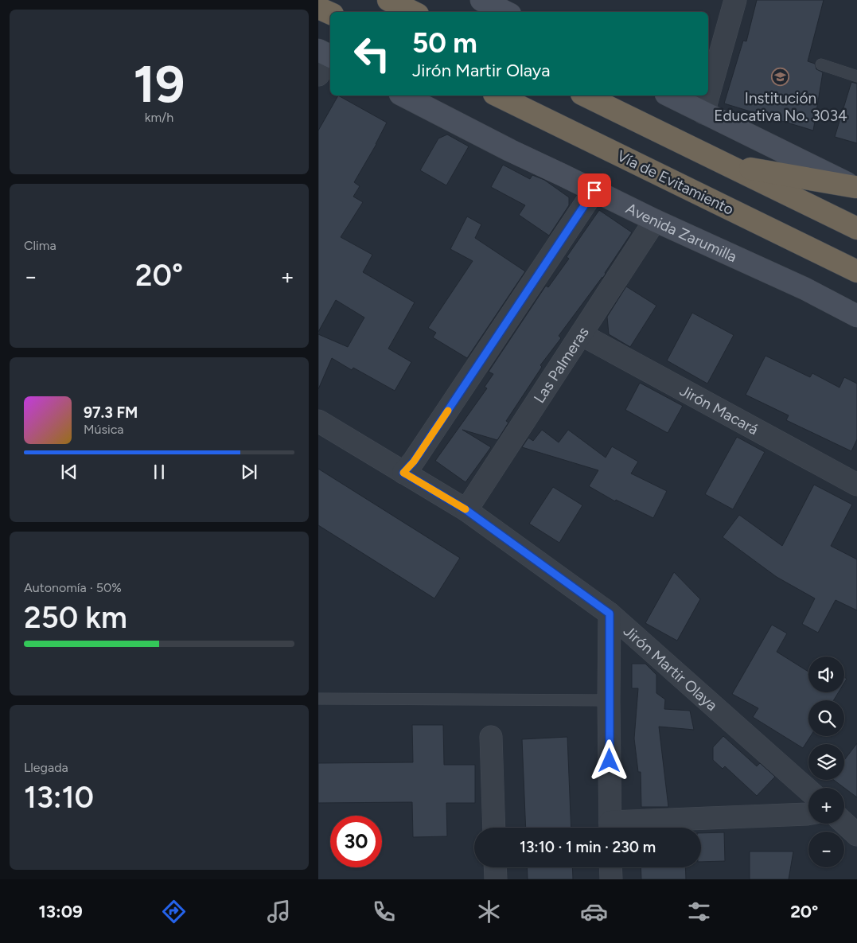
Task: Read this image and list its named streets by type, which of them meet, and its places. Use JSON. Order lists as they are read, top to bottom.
{
  "streets": {
    "highway": ["Vía de Evitamiento"],
    "main road": ["Avenida Zarumilla"],
    "street": ["Las Palmeras", "Jirón Macará", "Jirón Martir Olaya"]
  },
  "crossings": [
    ["Avenida Zarumilla", "Las Palmeras"],
    ["Las Palmeras", "Jirón Macará"],
    ["Las Palmeras", "Jirón Martir Olaya"]
  ],
  "places": {
    "school or university": ["Institución Educativa No. 3034"]
  },
  "page": {
    "tile": [
      ["19", "km/h"],
      "Clima",
      ["Autonomía · 50%", "250 km"],
      ["Llegada", "13:10"]
    ],
    "turn": ["50 m", "Jirón Martir Olaya"],
    "heat": ["−", "20°", "+"],
    "song": ["97.3 FM", "Música"],
    "map_buttons": ["+", "−"],
    "limit": "30",
    "trip": "13:10 · 1 min · 230 m",
    "tabs": ["13:09", "20°"]
  }
}
